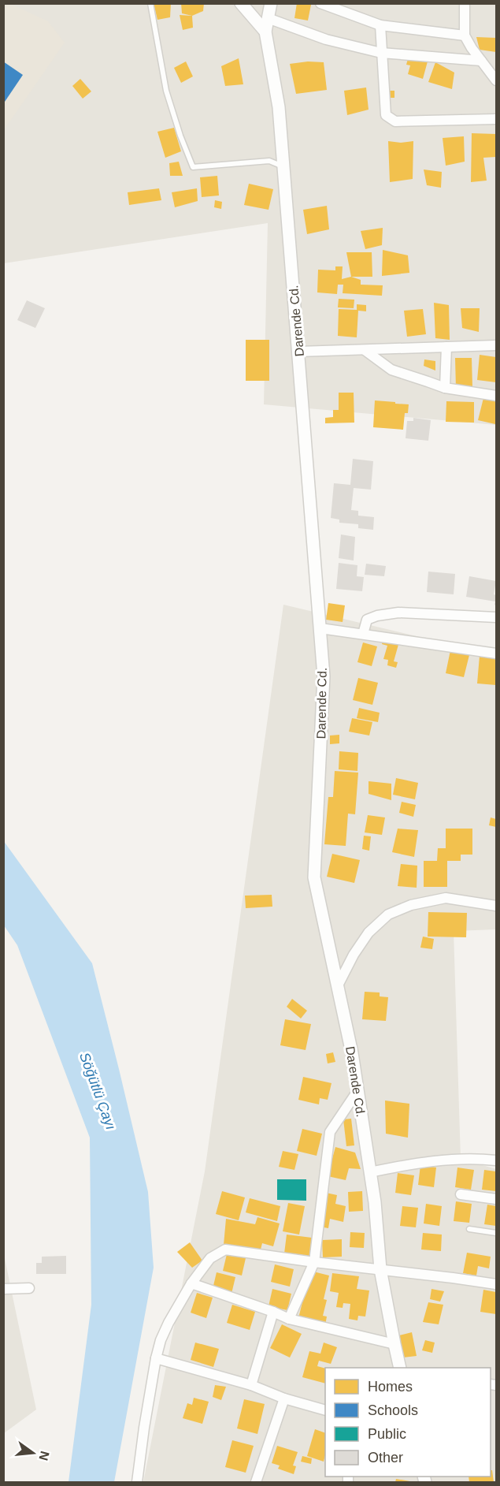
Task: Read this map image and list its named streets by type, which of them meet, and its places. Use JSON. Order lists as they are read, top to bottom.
{
  "streets": {
    "street": ["Darende Cd."]
  },
  "water": ["Söğütlü Çayı"],
  "legend": [
    "Homes",
    "Schools",
    "Public",
    "Other"
  ],
  "north": "right"
}
